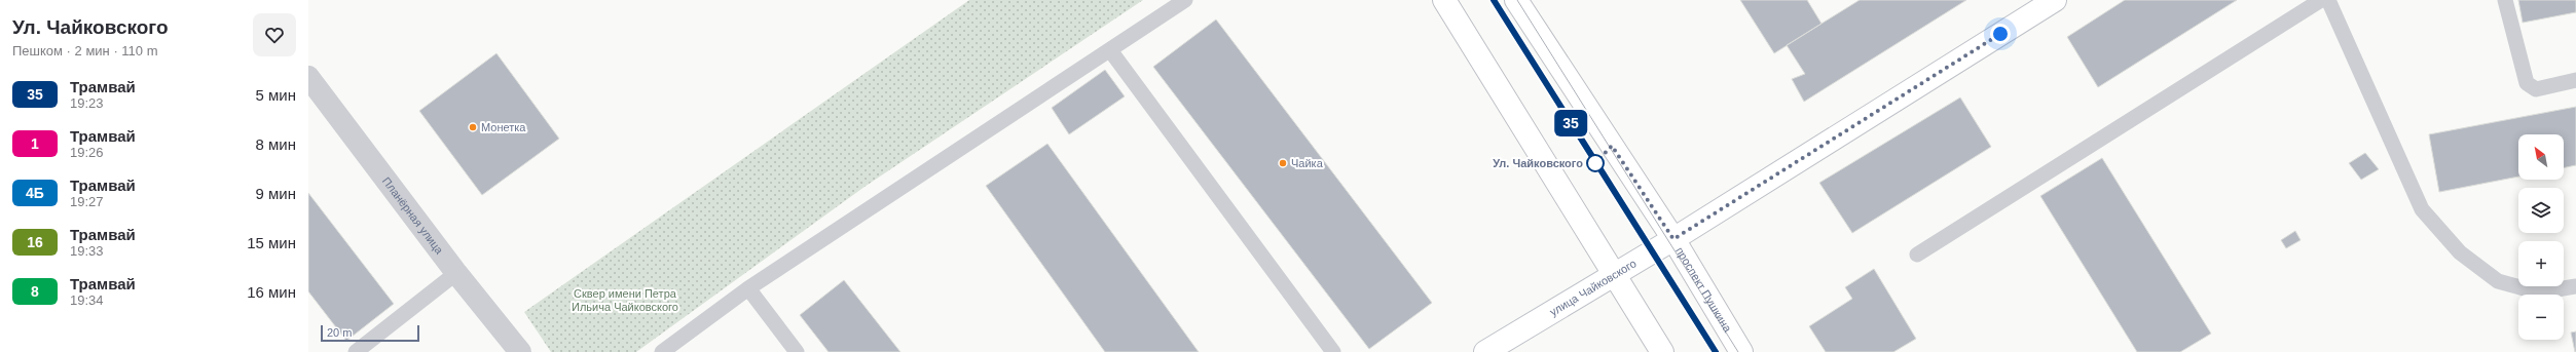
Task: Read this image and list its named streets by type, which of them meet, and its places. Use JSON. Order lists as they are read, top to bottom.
{
  "streets": {
    "main road": ["улица Чайковского", "проспект Пушкина"],
    "street": ["Планёрная улица"]
  },
  "crossings": [
    ["улица Чайковского", "проспект Пушкина"]
  ],
  "parks": ["Сквер имени Петра Ильича Чайковского"],
  "places": ["Монетка", "Чайка", "Ул. Чайковского"],
  "lines": ["tram line 35"],
  "scale_bar": "20 m",
  "north": "top left",
  "page": {
    "heading": ["Ул. Чайковского", "Пешком · 2 мин · 110 m"],
    "on_map": "35",
    "list": [
      {
        "mark": "35",
        "name": "Трамвай",
        "note": "19:23",
        "value": "5 мин"
      },
      {
        "mark": "1",
        "name": "Трамвай",
        "note": "19:26",
        "value": "8 мин"
      },
      {
        "mark": "4Б",
        "name": "Трамвай",
        "note": "19:27",
        "value": "9 мин"
      },
      {
        "mark": "16",
        "name": "Трамвай",
        "note": "19:33",
        "value": "15 мин"
      },
      {
        "mark": "8",
        "name": "Трамвай",
        "note": "19:34",
        "value": "16 мин"
      }
    ],
    "map_buttons": ["+", "−"],
    "scale": "20 m"
  }
}
